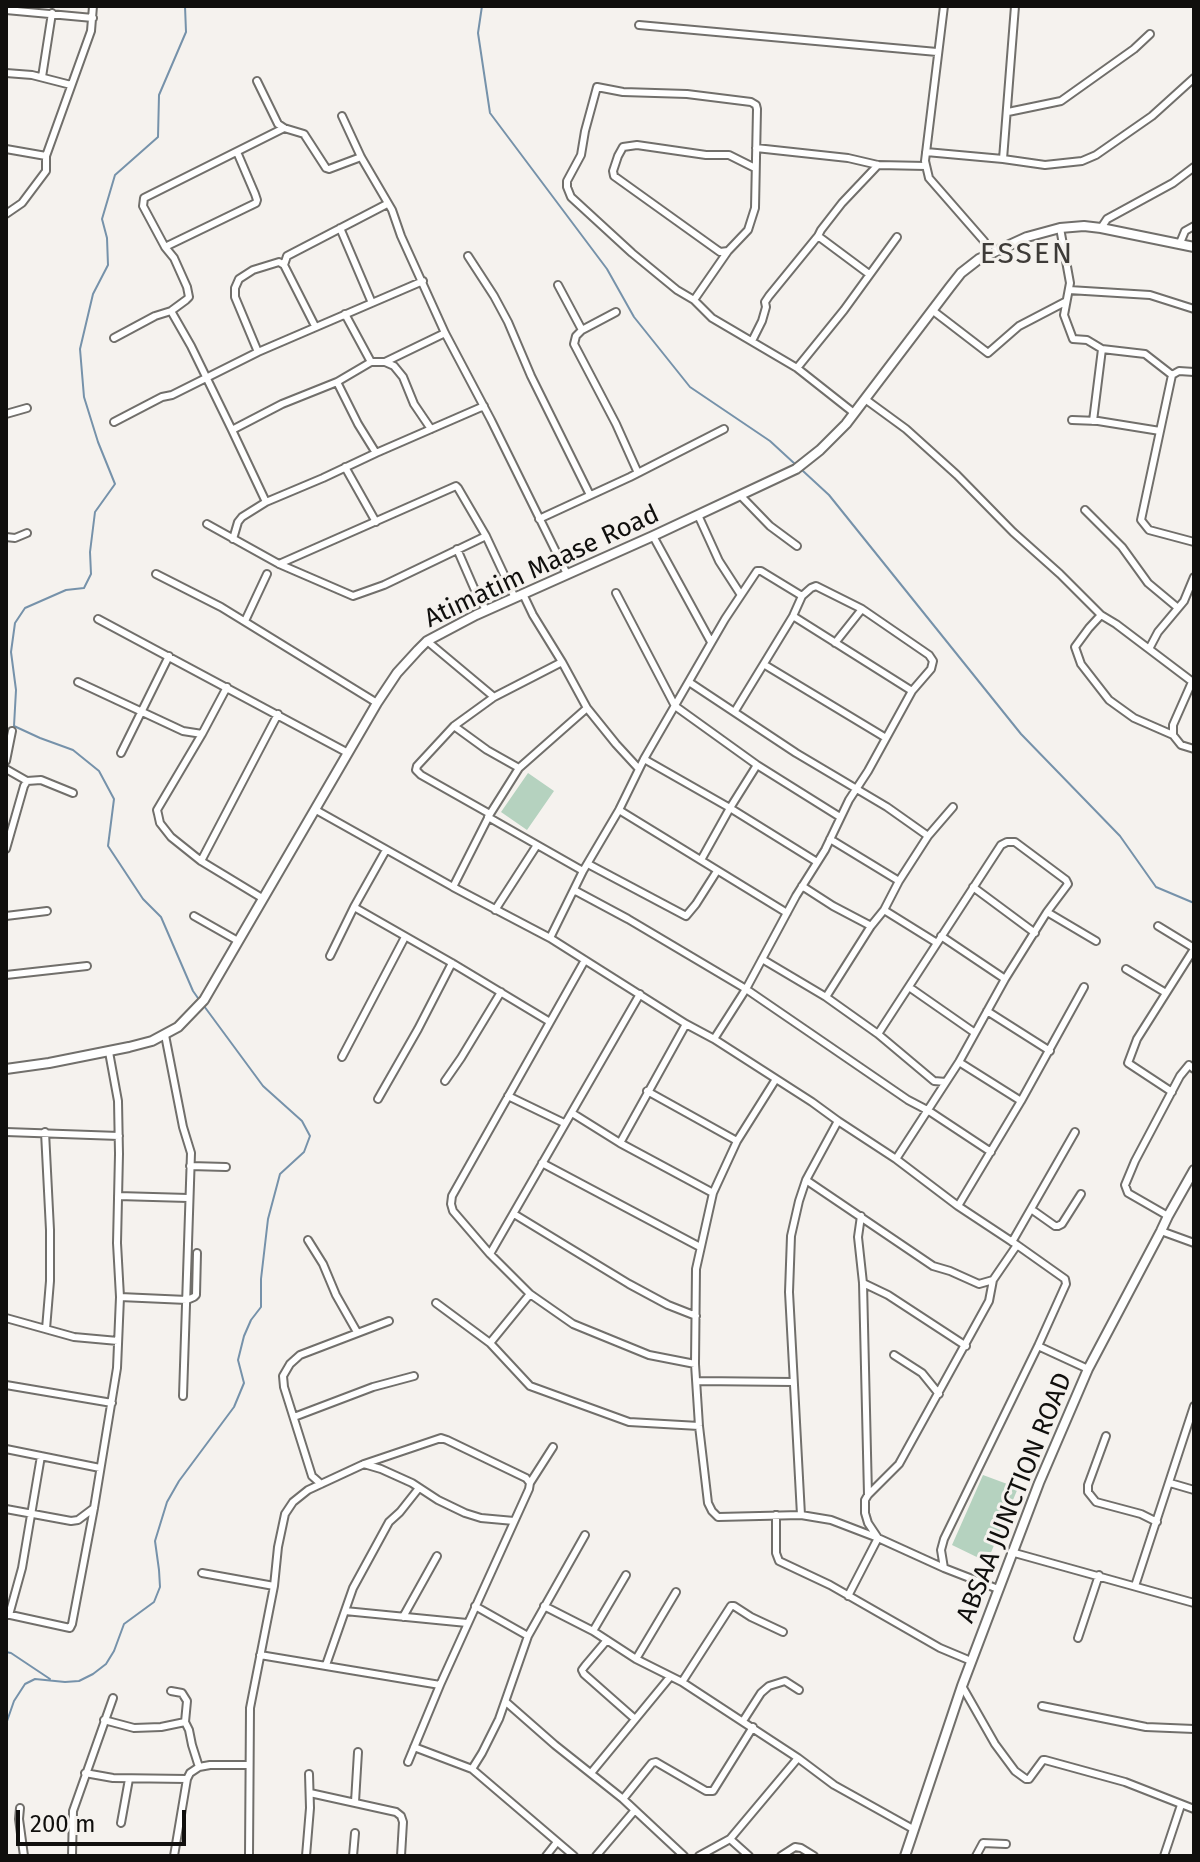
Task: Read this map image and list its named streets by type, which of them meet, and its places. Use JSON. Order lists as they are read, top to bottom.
{
  "streets": {
    "main road": ["Atimatim Maase Road", "ABSAA JUNCTION ROAD"]
  },
  "districts": ["ESSEN"],
  "scale_bar": "200 m"
}
